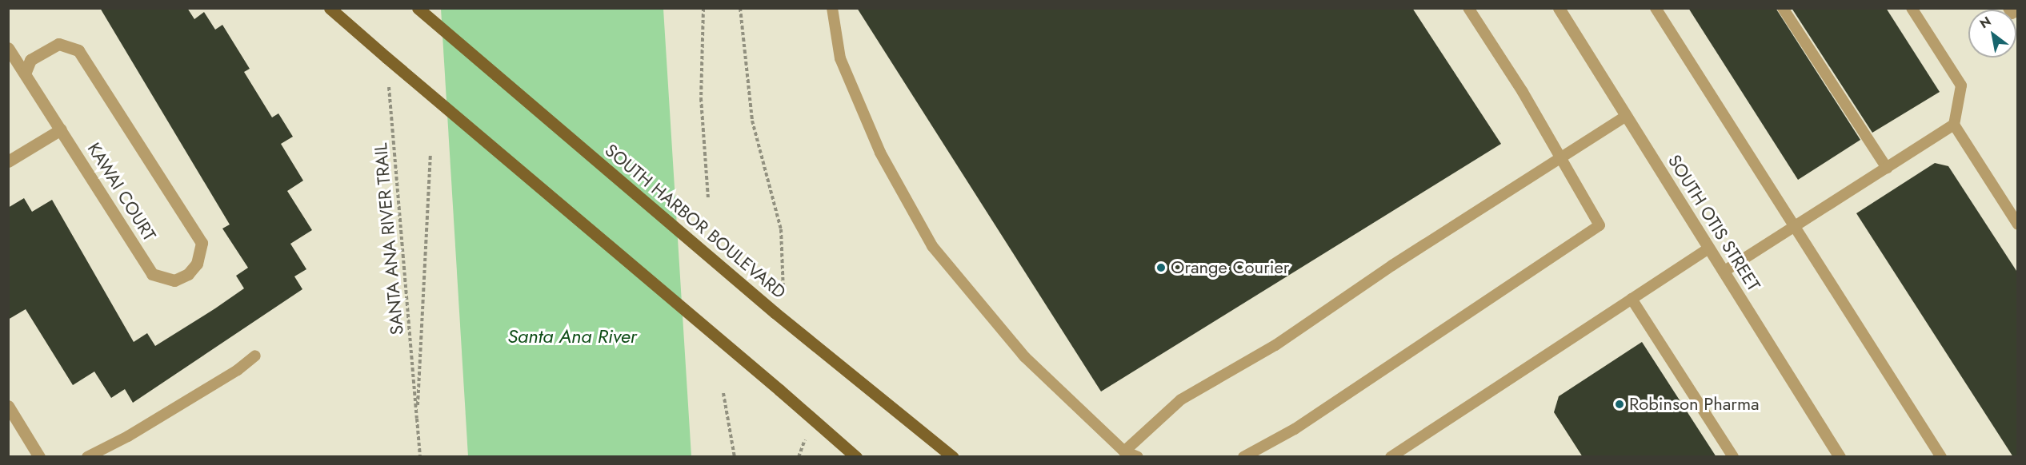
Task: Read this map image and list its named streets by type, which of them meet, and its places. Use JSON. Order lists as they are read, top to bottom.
{
  "streets": {
    "main road": ["SOUTH HARBOR BOULEVARD"],
    "street": ["KAWAI COURT", "SOUTH OTIS STREET"],
    "path": ["SANTA ANA RIVER TRAIL"]
  },
  "water": ["Santa Ana River"],
  "places": ["Orange Courier", "Robinson Pharma"],
  "north": "top left"
}
